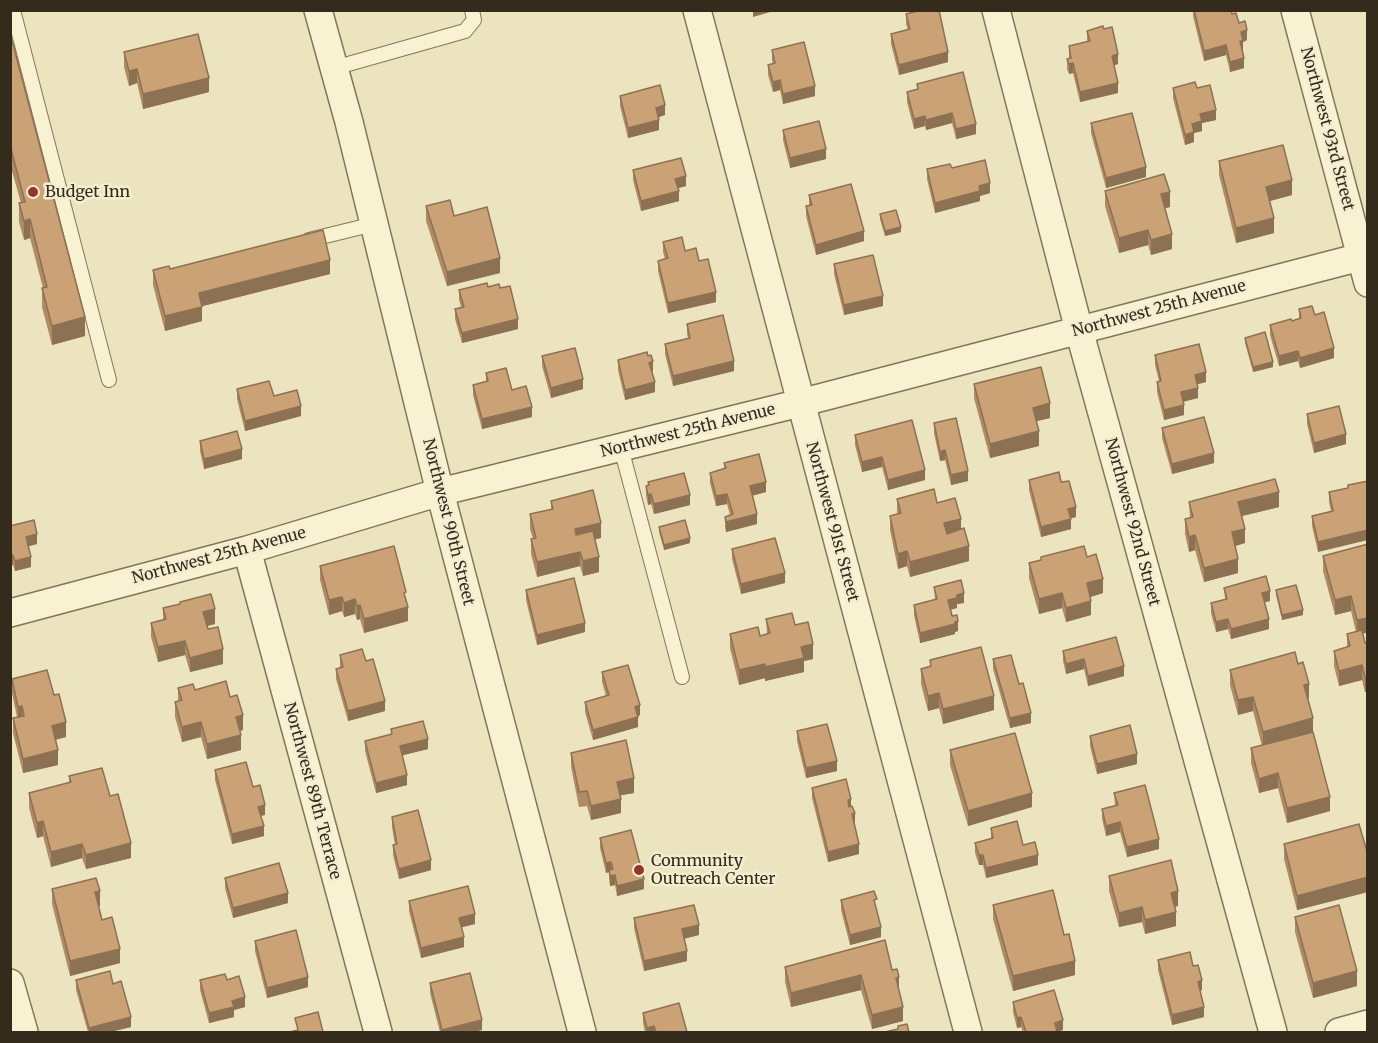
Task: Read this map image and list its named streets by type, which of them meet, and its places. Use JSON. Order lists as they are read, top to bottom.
{
  "streets": {
    "street": [
      "Northwest 93rd Street",
      "Northwest 25th Avenue",
      "Northwest 90th Street",
      "Northwest 91st Street",
      "Northwest 92nd Street",
      "Northwest 89th Terrace"
    ]
  },
  "crossings": [
    ["Northwest 93rd Street", "Northwest 25th Avenue"],
    ["Northwest 25th Avenue", "Northwest 90th Street"],
    ["Northwest 25th Avenue", "Northwest 91st Street"],
    ["Northwest 25th Avenue", "Northwest 92nd Street"],
    ["Northwest 25th Avenue", "Northwest 89th Terrace"]
  ],
  "places": ["Budget Inn", "Community Outreach Center"]
}
